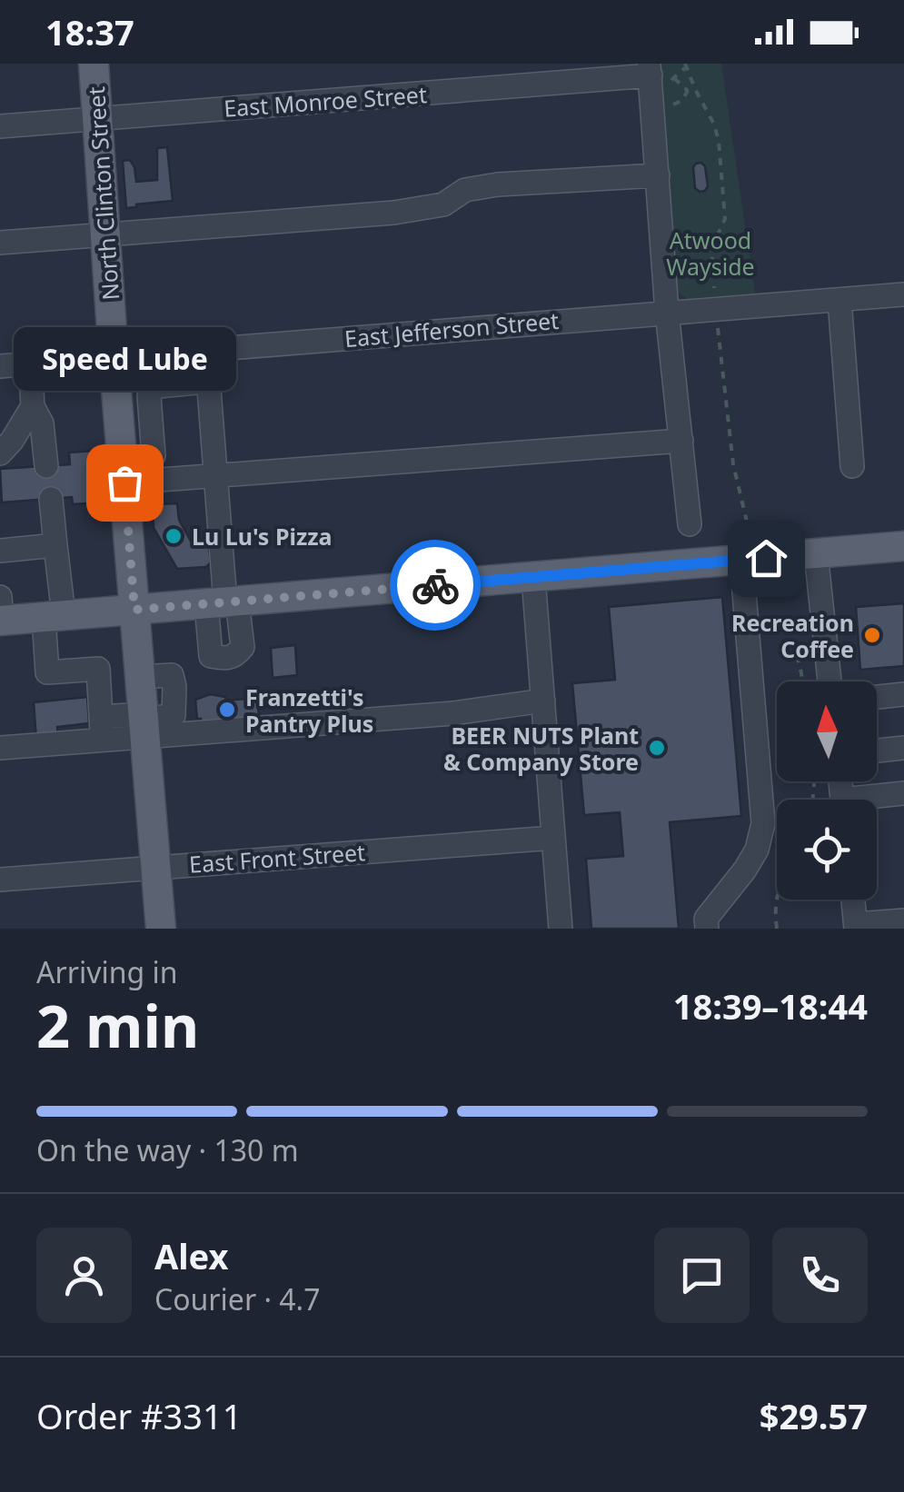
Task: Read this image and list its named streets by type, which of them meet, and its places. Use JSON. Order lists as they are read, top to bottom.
{
  "streets": {
    "main road": ["North Clinton Street"],
    "street": ["East Monroe Street", "East Jefferson Street", "East Front Street"]
  },
  "crossings": [
    ["East Monroe Street", "North Clinton Street"],
    ["North Clinton Street", "East Jefferson Street"],
    ["North Clinton Street", "East Front Street"]
  ],
  "parks": ["Atwood Wayside"],
  "places": [
    "Speed Lube",
    "Lu Lu's Pizza",
    "Recreation Coffee",
    "Franzetti's Pantry Plus",
    "BEER NUTS Plant & Company Store"
  ],
  "north": "top",
  "page": {
    "status": "18:37",
    "bubble": "Speed Lube",
    "heading": ["2 min", "Arriving in", "18:39–18:44"],
    "panel": [
      "Alex",
      "Courier · 4.7",
      "Order #3311",
      "$29.57"
    ],
    "bar": "On the way · 130 m"
  }
}
